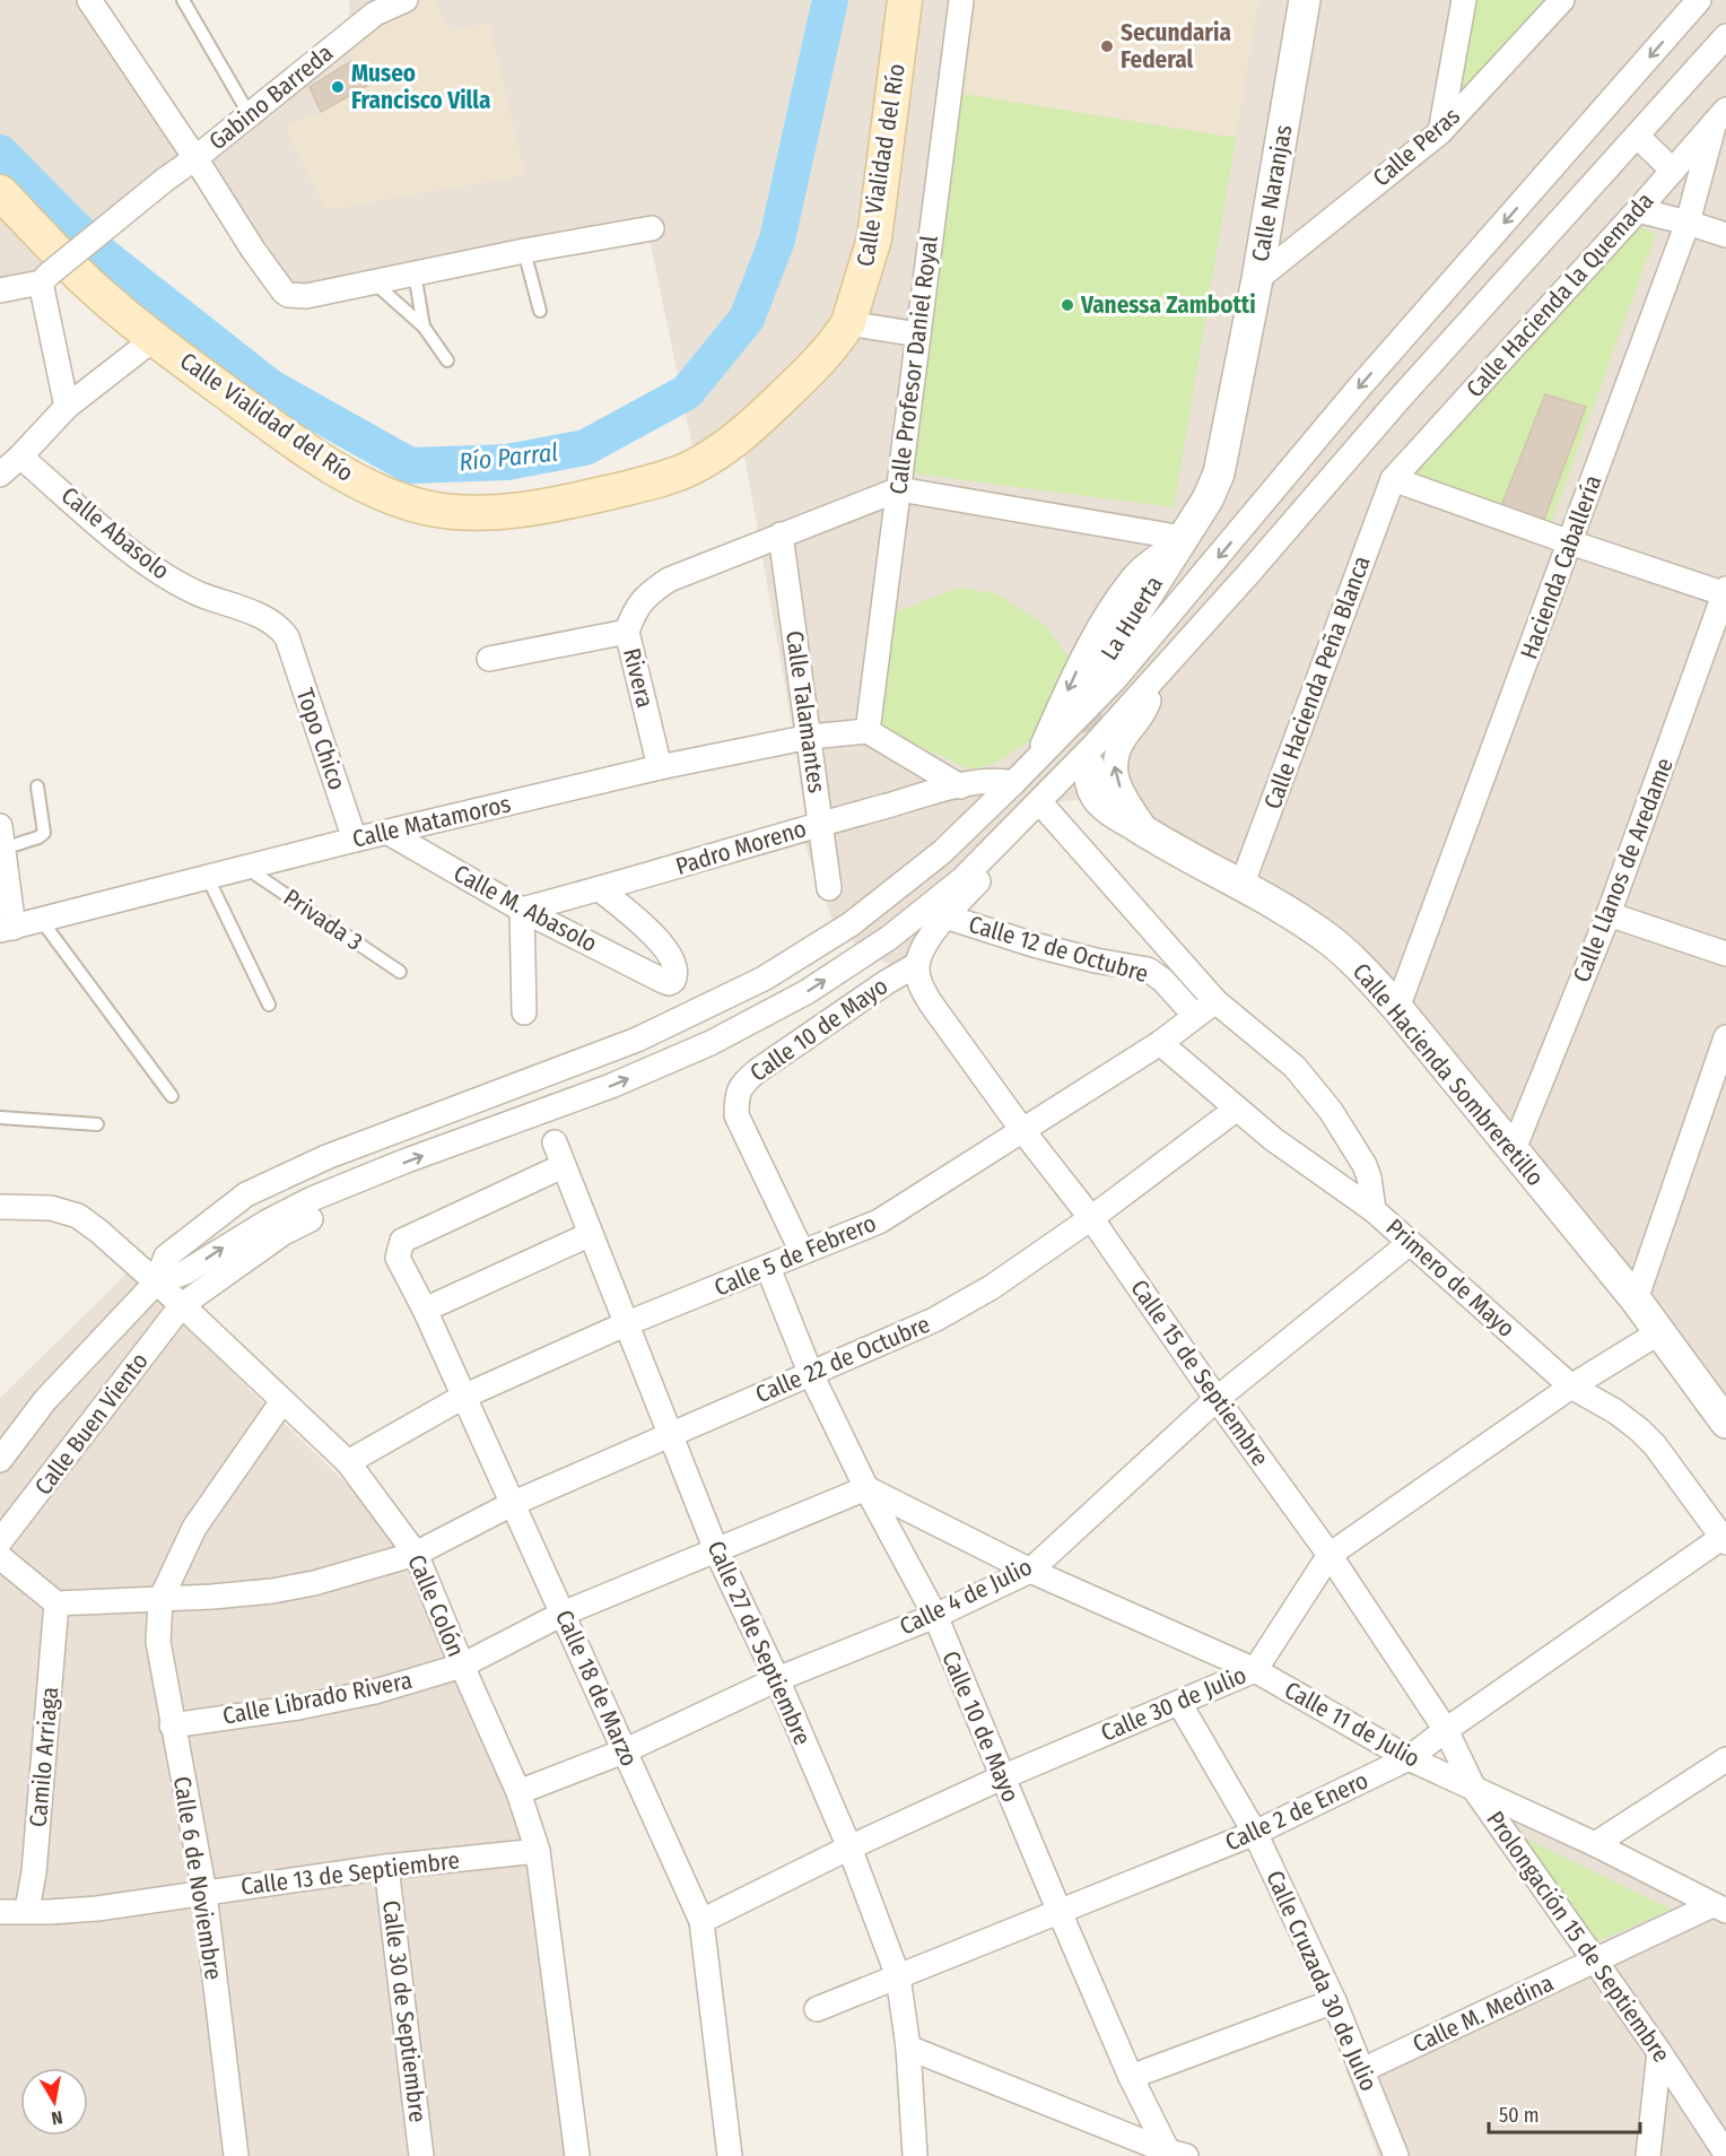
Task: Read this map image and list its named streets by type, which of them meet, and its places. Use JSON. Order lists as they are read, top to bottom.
{
  "streets": {
    "main road": ["Calle Vialidad del Río"],
    "street": [
      "Gabino Barreda",
      "Calle Peras",
      "Calle Naranjas",
      "Calle Hacienda la Quemada",
      "Calle Profesor Daniel Royal",
      "Calle Abasolo",
      "Hacienda Caballería",
      "La Huerta",
      "Rivera",
      "Calle Hacienda Peña Blanca",
      "Calle Talamantes",
      "Topo Chico",
      "Calle Matamoros",
      "Padro Moreno",
      "Calle Llanos de Aredame",
      "Calle M. Abasolo",
      "Calle 12 de Octubre",
      "Calle 10 de Mayo",
      "Calle Hacienda Sombreretillo",
      "Calle 5 de Febrero",
      "Primero de Mayo",
      "Calle 22 de Octubre",
      "Calle 15 de Septiembre",
      "Calle Buen Viento",
      "Calle 4 de Julio",
      "Calle Colón",
      "Calle 27 de Septiembre",
      "Calle 18 de Marzo",
      "Calle Librado Rivera",
      "Calle 30 de Julio",
      "Calle 11 de Julio",
      "Camilo Arriaga",
      "Calle 2 de Enero",
      "Calle 13 de Septiembre",
      "Calle 6 de Noviembre",
      "Prolongación 15 de Septiembre",
      "Calle Cruzada 30 de Julio",
      "Calle 30 de Septiembre",
      "Calle M. Medina"
    ],
    "lane": ["Privada 3"]
  },
  "crossings": [
    ["Calle Peras", "Calle Naranjas"],
    ["Calle Naranjas", "La Huerta"],
    ["Calle Hacienda la Quemada", "Hacienda Caballería"],
    ["Calle Hacienda la Quemada", "Calle Hacienda Peña Blanca"],
    ["Calle Profesor Daniel Royal", "Calle Matamoros"],
    ["Calle Abasolo", "Topo Chico"],
    ["Hacienda Caballería", "Calle Hacienda Sombreretillo"],
    ["Rivera", "Calle Talamantes"],
    ["Rivera", "Calle Matamoros"],
    ["Calle Hacienda Peña Blanca", "Calle Hacienda Sombreretillo"],
    ["Calle Talamantes", "Calle Matamoros"],
    ["Calle Talamantes", "Padro Moreno"],
    ["Topo Chico", "Calle Matamoros"],
    ["Calle Matamoros", "Calle M. Abasolo"],
    ["Calle Matamoros", "Privada 3"],
    ["Padro Moreno", "Calle M. Abasolo"],
    ["Calle Llanos de Aredame", "Calle Hacienda Sombreretillo"],
    ["Calle 12 de Octubre", "Calle 5 de Febrero"],
    ["Calle 12 de Octubre", "Primero de Mayo"],
    ["Calle 10 de Mayo", "Calle 5 de Febrero"],
    ["Calle 10 de Mayo", "Calle 22 de Octubre"],
    ["Calle 10 de Mayo", "Calle 15 de Septiembre"],
    ["Calle 10 de Mayo", "Calle 4 de Julio"],
    ["Calle 10 de Mayo", "Calle Librado Rivera"],
    ["Calle 10 de Mayo", "Calle 30 de Julio"],
    ["Calle 10 de Mayo", "Calle 11 de Julio"],
    ["Calle 10 de Mayo", "Calle 2 de Enero"],
    ["Calle Hacienda Sombreretillo", "Calle 30 de Julio"],
    ["Calle 5 de Febrero", "Primero de Mayo"],
    ["Calle 5 de Febrero", "Calle 15 de Septiembre"],
    ["Calle 5 de Febrero", "Calle Colón"],
    ["Calle 5 de Febrero", "Calle 27 de Septiembre"],
    ["Calle 5 de Febrero", "Calle 18 de Marzo"],
    ["Primero de Mayo", "Calle 4 de Julio"],
    ["Primero de Mayo", "Calle 30 de Julio"],
    ["Primero de Mayo", "Calle 2 de Enero"],
    ["Calle 22 de Octubre", "Calle 15 de Septiembre"],
    ["Calle 22 de Octubre", "Calle Colón"],
    ["Calle 22 de Octubre", "Calle 27 de Septiembre"],
    ["Calle 22 de Octubre", "Calle 18 de Marzo"],
    ["Calle 22 de Octubre", "Camilo Arriaga"],
    ["Calle 22 de Octubre", "Calle 6 de Noviembre"],
    ["Calle 15 de Septiembre", "Calle 4 de Julio"],
    ["Calle 15 de Septiembre", "Calle 30 de Julio"],
    ["Calle 15 de Septiembre", "Calle 11 de Julio"],
    ["Calle 15 de Septiembre", "Calle 2 de Enero"],
    ["Calle 15 de Septiembre", "Prolongación 15 de Septiembre"],
    ["Calle Buen Viento", "Calle Colón"],
    ["Calle 4 de Julio", "Calle Colón"],
    ["Calle 4 de Julio", "Calle 27 de Septiembre"],
    ["Calle 4 de Julio", "Calle 18 de Marzo"],
    ["Calle 4 de Julio", "Calle 11 de Julio"],
    ["Calle Colón", "Calle Librado Rivera"],
    ["Calle Colón", "Calle 13 de Septiembre"],
    ["Calle 27 de Septiembre", "Calle 18 de Marzo"],
    ["Calle 27 de Septiembre", "Calle Librado Rivera"],
    ["Calle 27 de Septiembre", "Calle 30 de Julio"],
    ["Calle 27 de Septiembre", "Calle 2 de Enero"],
    ["Calle 18 de Marzo", "Calle Librado Rivera"],
    ["Calle 18 de Marzo", "Calle 30 de Julio"],
    ["Calle Librado Rivera", "Calle 11 de Julio"],
    ["Calle Librado Rivera", "Calle 6 de Noviembre"],
    ["Calle 30 de Julio", "Calle 11 de Julio"],
    ["Calle 30 de Julio", "Calle Cruzada 30 de Julio"],
    ["Calle 11 de Julio", "Calle 2 de Enero"],
    ["Calle 11 de Julio", "Prolongación 15 de Septiembre"],
    ["Calle 11 de Julio", "Calle M. Medina"],
    ["Camilo Arriaga", "Calle 13 de Septiembre"],
    ["Calle 2 de Enero", "Calle Cruzada 30 de Julio"],
    ["Calle 13 de Septiembre", "Calle 6 de Noviembre"],
    ["Calle 13 de Septiembre", "Calle 30 de Septiembre"],
    ["Prolongación 15 de Septiembre", "Calle M. Medina"],
    ["Calle Cruzada 30 de Julio", "Calle M. Medina"]
  ],
  "water": ["Río Parral"],
  "places": ["Secundaria Federal", "Museo Francisco Villa", "Vanessa Zambotti"],
  "scale_bar": "50 m",
  "north": "bottom"
}
